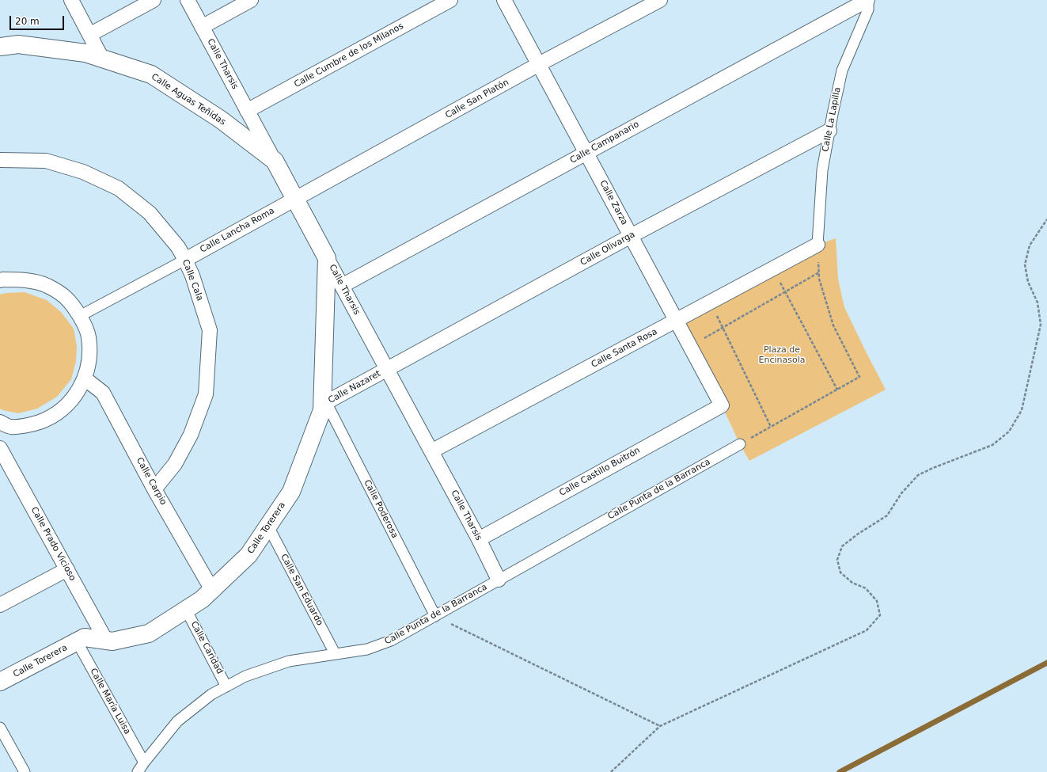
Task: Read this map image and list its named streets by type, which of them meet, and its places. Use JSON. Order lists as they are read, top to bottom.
{
  "streets": {
    "street": [
      "Calle Cumbre de los Milanos",
      "Calle Tharsis",
      "Calle San Platón",
      "Calle Aguas Teñidas",
      "Calle La Lapilla",
      "Calle Campanario",
      "Calle Zarza",
      "Calle Lancha Roma",
      "Calle Olivarga",
      "Calle Cala",
      "Calle Santa Rosa",
      "Calle Nazaret",
      "Calle Castillo Buitrón",
      "Calle Carpio",
      "Calle Punta de la Barranca",
      "Calle Poderosa",
      "Calle Torerera",
      "Calle Prado Vicioso",
      "Calle San Eduardo",
      "Calle Caridad",
      "Calle María Luisa"
    ]
  },
  "crossings": [
    ["Calle Cumbre de los Milanos", "Calle Tharsis"],
    ["Calle Tharsis", "Calle San Platón"],
    ["Calle Tharsis", "Calle Aguas Teñidas"],
    ["Calle Tharsis", "Calle Campanario"],
    ["Calle Tharsis", "Calle Lancha Roma"],
    ["Calle Tharsis", "Calle Olivarga"],
    ["Calle Tharsis", "Calle Santa Rosa"],
    ["Calle Tharsis", "Calle Nazaret"],
    ["Calle Tharsis", "Calle Castillo Buitrón"],
    ["Calle Tharsis", "Calle Punta de la Barranca"],
    ["Calle Tharsis", "Calle Torerera"],
    ["Calle San Platón", "Calle Zarza"],
    ["Calle San Platón", "Calle Lancha Roma"],
    ["Calle La Lapilla", "Calle Campanario"],
    ["Calle La Lapilla", "Calle Olivarga"],
    ["Calle La Lapilla", "Calle Santa Rosa"],
    ["Calle Campanario", "Calle Zarza"],
    ["Calle Zarza", "Calle Olivarga"],
    ["Calle Zarza", "Calle Santa Rosa"],
    ["Calle Zarza", "Calle Castillo Buitrón"],
    ["Calle Lancha Roma", "Calle Cala"],
    ["Calle Olivarga", "Calle Nazaret"],
    ["Calle Cala", "Calle Carpio"],
    ["Calle Nazaret", "Calle Poderosa"],
    ["Calle Nazaret", "Calle Torerera"],
    ["Calle Carpio", "Calle Torerera"],
    ["Calle Punta de la Barranca", "Calle Poderosa"],
    ["Calle Punta de la Barranca", "Calle San Eduardo"],
    ["Calle Punta de la Barranca", "Calle Caridad"],
    ["Calle Punta de la Barranca", "Calle María Luisa"],
    ["Calle Poderosa", "Calle Torerera"],
    ["Calle Torerera", "Calle Prado Vicioso"],
    ["Calle Torerera", "Calle San Eduardo"],
    ["Calle Torerera", "Calle Caridad"],
    ["Calle Torerera", "Calle María Luisa"]
  ],
  "parks": ["Plaza de Encinasola"],
  "scale_bar": "20 m"
}
